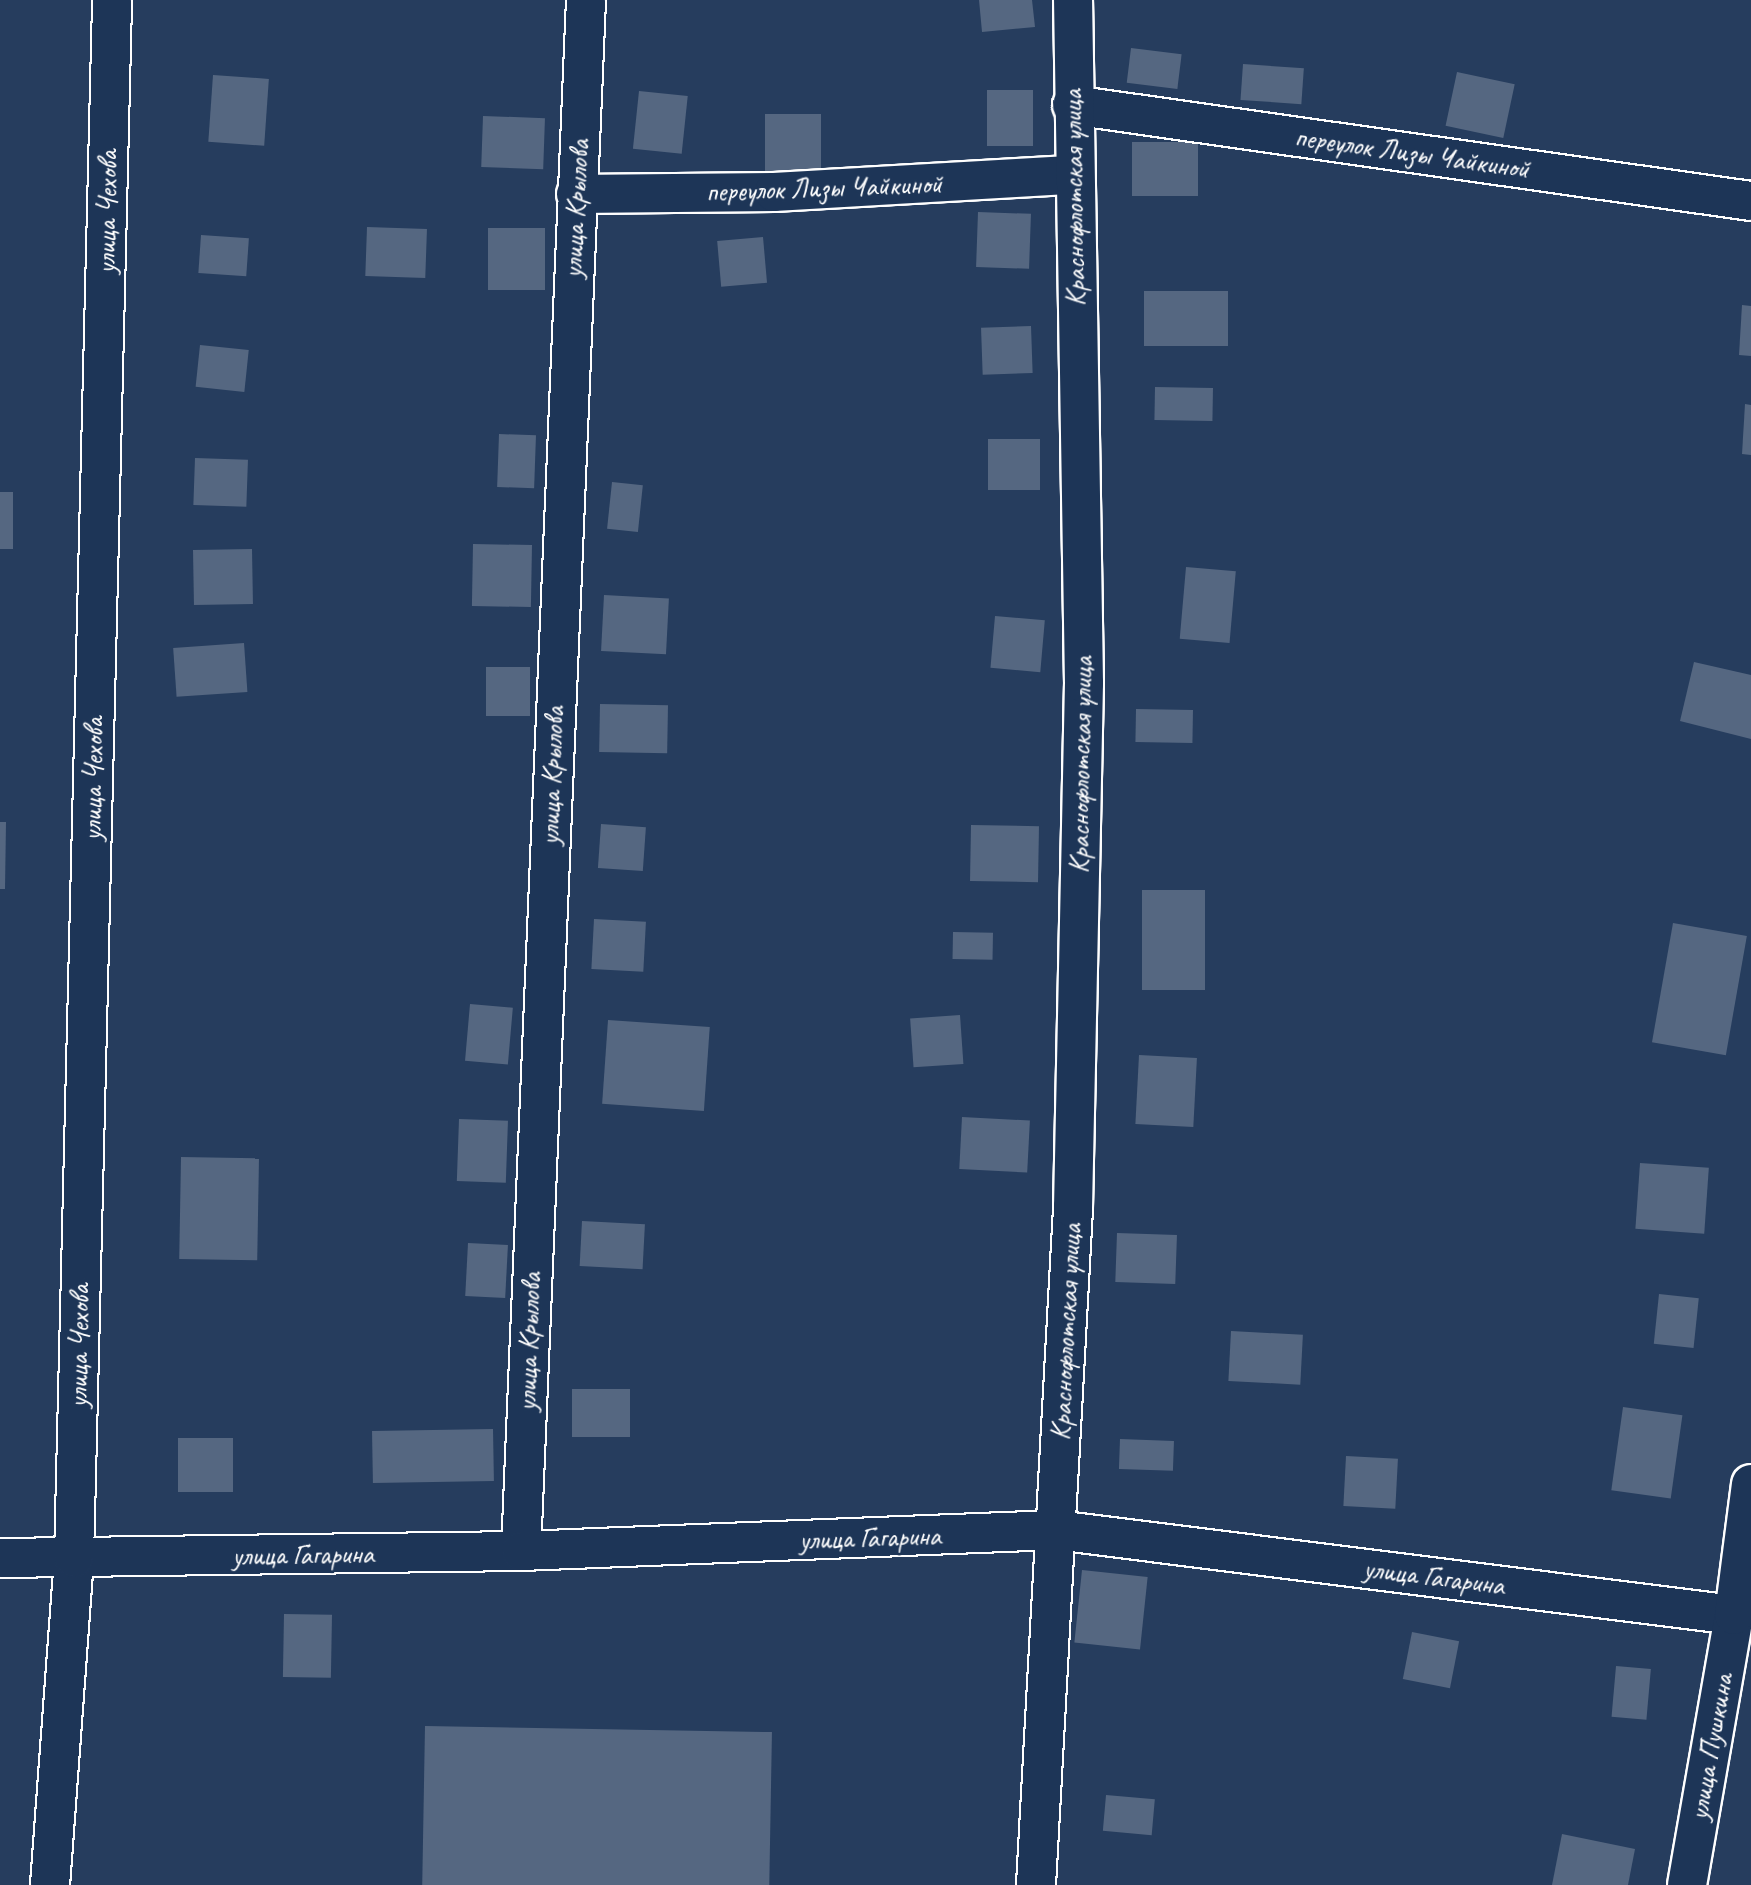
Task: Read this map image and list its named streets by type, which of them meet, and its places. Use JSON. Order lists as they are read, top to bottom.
{
  "streets": {
    "street": [
      "переулок Лизы Чайкиной",
      "Краснофлотская улица",
      "улица Крылова",
      "улица Чехова",
      "улица Гагарина",
      "улица Пушкина"
    ]
  },
  "crossings": [
    ["переулок Лизы Чайкиной", "Краснофлотская улица"],
    ["переулок Лизы Чайкиной", "улица Крылова"],
    ["Краснофлотская улица", "улица Гагарина"],
    ["улица Крылова", "улица Гагарина"],
    ["улица Чехова", "улица Гагарина"],
    ["улица Гагарина", "улица Пушкина"]
  ]
}
